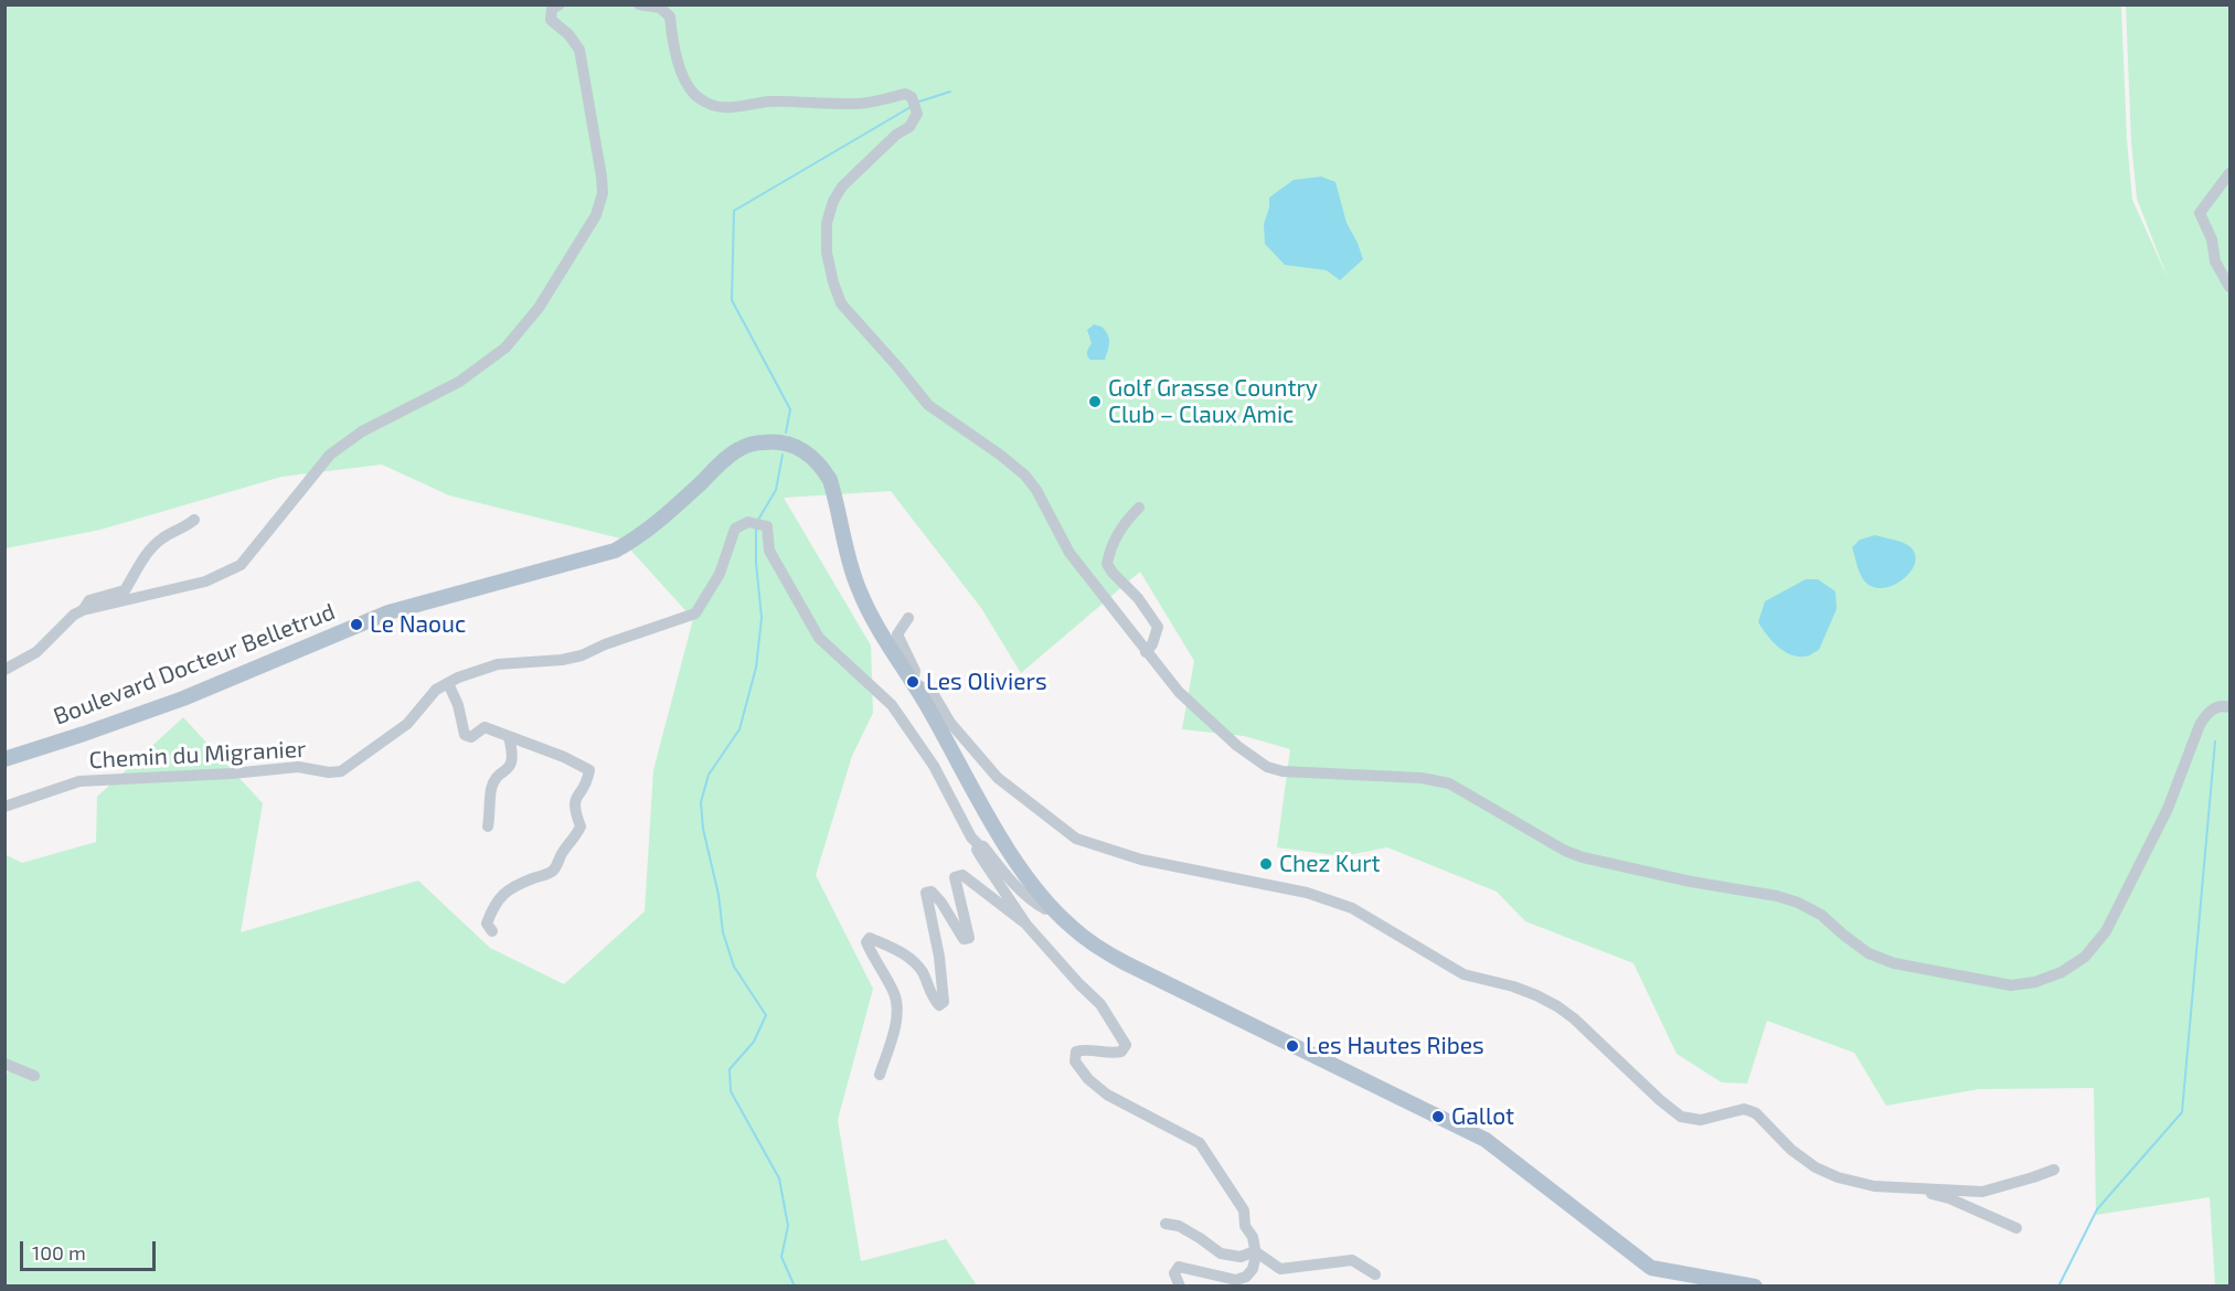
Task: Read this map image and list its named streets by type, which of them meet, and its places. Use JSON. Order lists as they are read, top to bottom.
{
  "streets": {
    "main road": ["Boulevard Docteur Belletrud"],
    "street": ["Chemin du Migranier"]
  },
  "places": [
    "Golf Grasse Country Club – Claux Amic",
    "Le Naouc",
    "Les Oliviers",
    "Chez Kurt",
    "Les Hautes Ribes",
    "Gallot"
  ],
  "scale_bar": "100 m"
}
